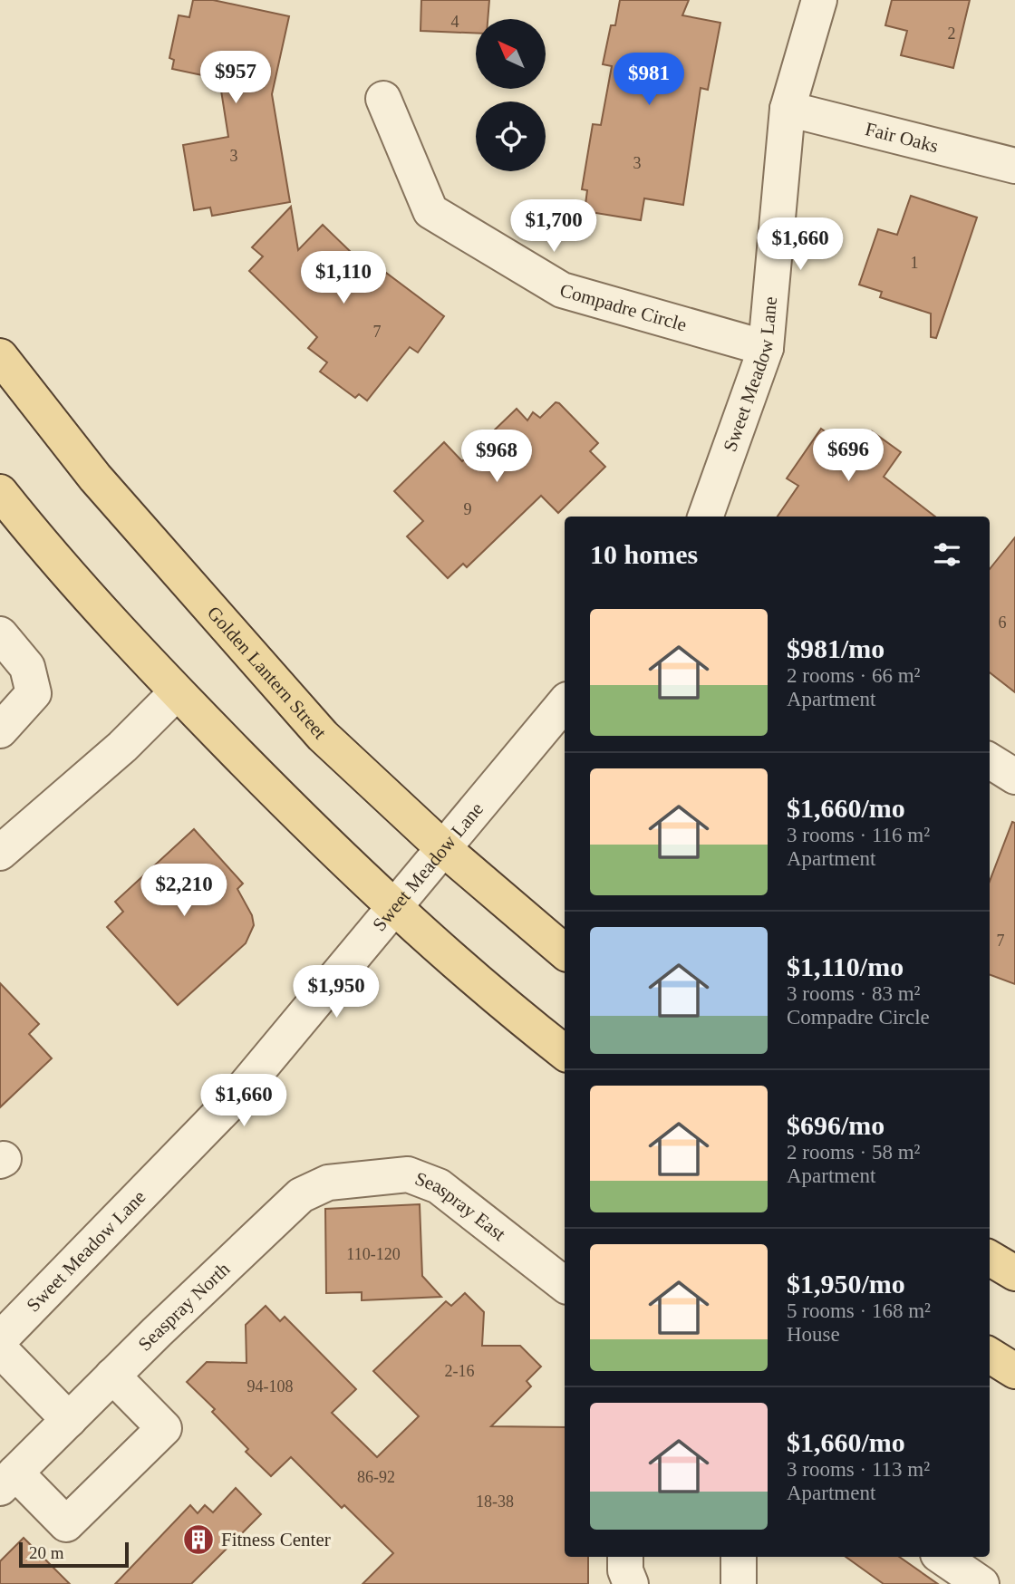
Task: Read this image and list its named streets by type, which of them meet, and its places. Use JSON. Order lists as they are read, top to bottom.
{
  "streets": {
    "main road": ["Golden Lantern Street"],
    "street": [
      "Fair Oaks",
      "Compadre Circle",
      "Sweet Meadow Lane",
      "Seaspray East",
      "Seaspray North"
    ]
  },
  "crossings": [
    ["Fair Oaks", "Sweet Meadow Lane"],
    ["Compadre Circle", "Sweet Meadow Lane"],
    ["Sweet Meadow Lane", "Golden Lantern Street"],
    ["Seaspray East", "Seaspray North"]
  ],
  "places": {
    "building": ["Fitness Center"]
  },
  "house_numbers": [
    "4",
    "2",
    "3",
    "3",
    "1",
    "7",
    "9",
    "6",
    "7",
    "110-120",
    "2-16",
    "94-108",
    "86-92",
    "18-38"
  ],
  "scale_bar": "20 m",
  "north": "top left",
  "page": {
    "price": [
      "$957",
      "$981",
      "$1,700",
      "$1,660",
      "$1,110",
      "$696",
      "$968",
      "$2,210",
      "$1,950",
      "$1,660"
    ],
    "heading": "10 homes",
    "list": [
      {
        "name": "$981/mo",
        "note": "2 rooms · 66 m² · Apartment"
      },
      {
        "name": "$1,660/mo",
        "note": "3 rooms · 116 m² · Apartment"
      },
      {
        "name": "$1,110/mo",
        "note": "3 rooms · 83 m² · Compadre Circle"
      },
      {
        "name": "$696/mo",
        "note": "2 rooms · 58 m² · Apartment"
      },
      {
        "name": "$1,950/mo",
        "note": "5 rooms · 168 m² · House"
      },
      {
        "name": "$1,660/mo",
        "note": "3 rooms · 113 m² · Apartment"
      }
    ],
    "scale": "20 m"
  }
}
